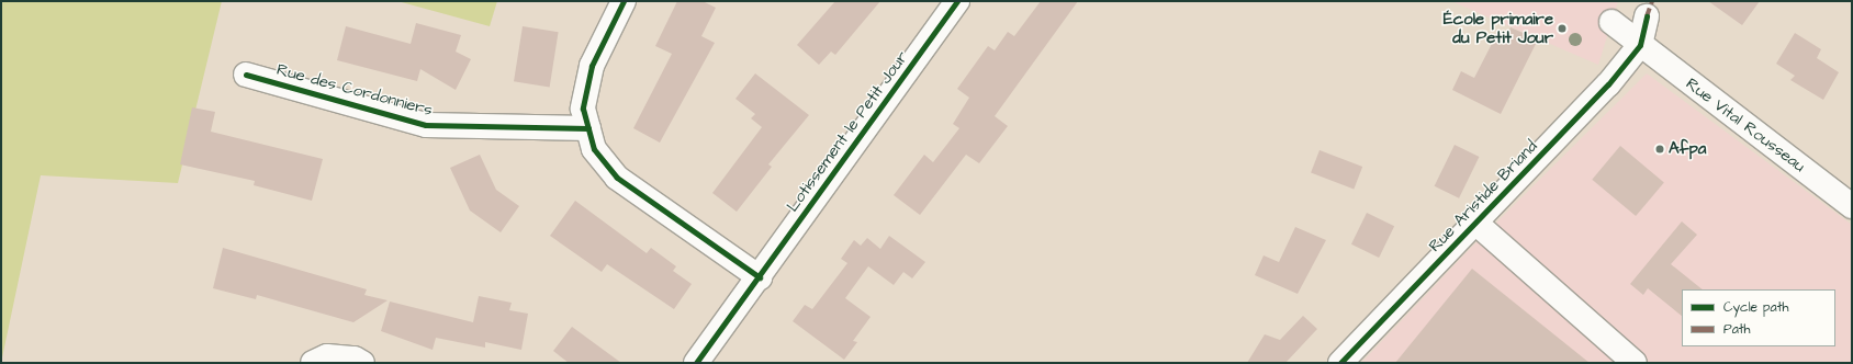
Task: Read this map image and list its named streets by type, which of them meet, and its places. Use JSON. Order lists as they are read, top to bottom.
{
  "streets": {
    "street": [
      "Rue des Cordonniers",
      "Rue Vital Rousseau",
      "Lotissement le Petit Jour",
      "Rue Aristide Briand"
    ]
  },
  "crossings": [
    ["Rue Vital Rousseau", "Rue Aristide Briand"]
  ],
  "places": ["École primaire du Petit Jour", "Afpa"],
  "legend": ["Cycle path", "Path"]
}
